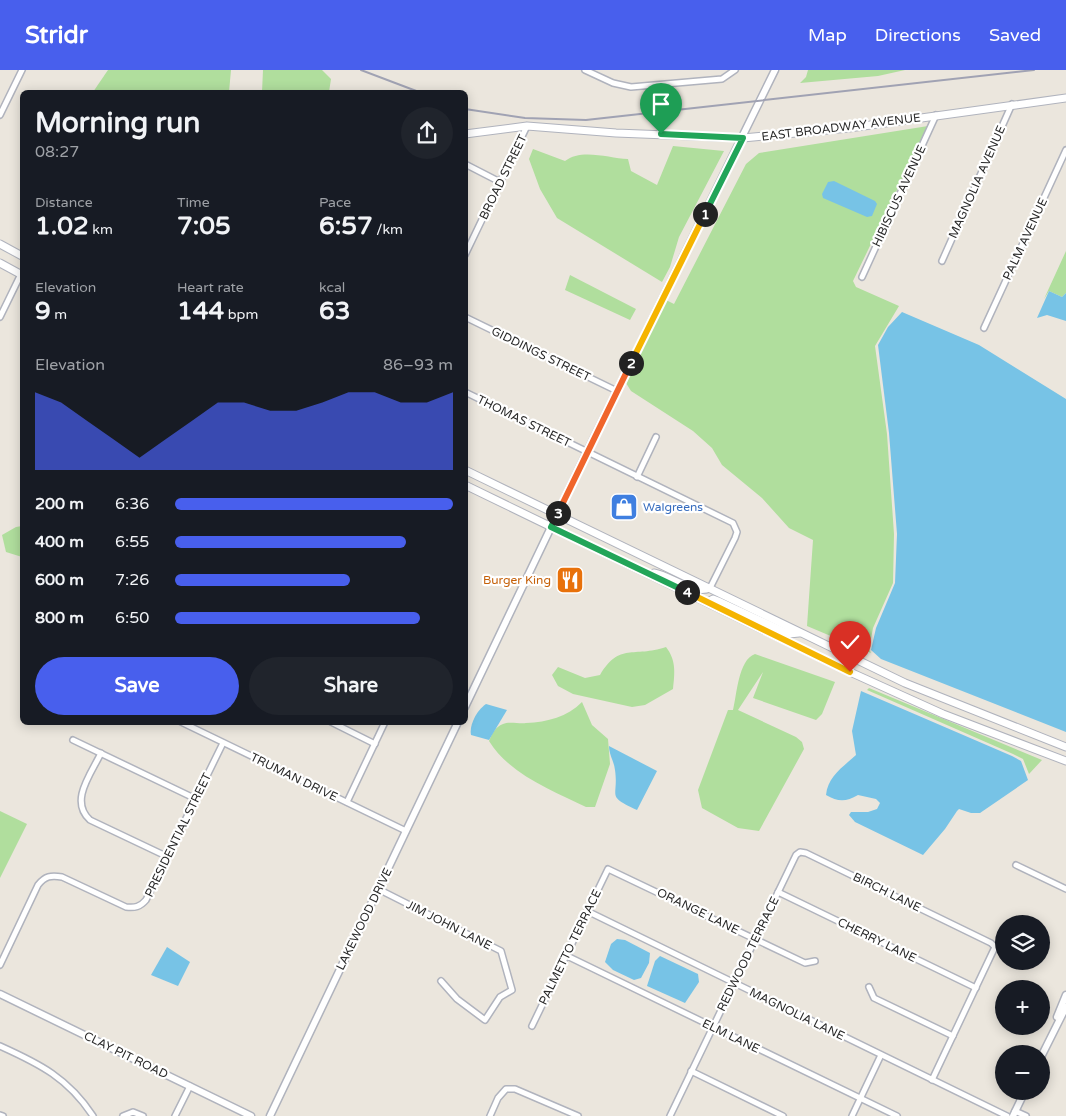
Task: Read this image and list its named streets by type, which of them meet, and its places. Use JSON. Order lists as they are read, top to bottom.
{
  "streets": {
    "main road": ["EAST BROADWAY AVENUE"],
    "street": [
      "BROAD STREET",
      "MAGNOLIA AVENUE",
      "HIBISCUS AVENUE",
      "PALM AVENUE",
      "GIDDINGS STREET",
      "THOMAS STREET",
      "TRUMAN DRIVE",
      "PRESIDENTIAL STREET",
      "BIRCH LANE",
      "ORANGE LANE",
      "LAKEWOOD DRIVE",
      "JIM JOHN LANE",
      "CHERRY LANE",
      "PALMETTO TERRACE",
      "REDWOOD TERRACE",
      "MAGNOLIA LANE",
      "ELM LANE",
      "CLAY PIT ROAD"
    ]
  },
  "crossings": [
    ["EAST BROADWAY AVENUE", "BROAD STREET"],
    ["EAST BROADWAY AVENUE", "MAGNOLIA AVENUE"],
    ["EAST BROADWAY AVENUE", "HIBISCUS AVENUE"],
    ["TRUMAN DRIVE", "PRESIDENTIAL STREET"],
    ["TRUMAN DRIVE", "LAKEWOOD DRIVE"],
    ["BIRCH LANE", "CHERRY LANE"],
    ["BIRCH LANE", "REDWOOD TERRACE"],
    ["ORANGE LANE", "PALMETTO TERRACE"],
    ["ORANGE LANE", "REDWOOD TERRACE"],
    ["LAKEWOOD DRIVE", "JIM JOHN LANE"],
    ["CHERRY LANE", "REDWOOD TERRACE"],
    ["PALMETTO TERRACE", "MAGNOLIA LANE"],
    ["PALMETTO TERRACE", "ELM LANE"],
    ["REDWOOD TERRACE", "MAGNOLIA LANE"],
    ["REDWOOD TERRACE", "ELM LANE"]
  ],
  "places": {
    "shop": ["Walgreens"],
    "restaurant": ["Burger King"]
  },
  "page": {
    "header": "Stridr",
    "nav": ["Map", "Directions", "Saved"],
    "heading": ["Morning run", "08:27"],
    "stats": [
      ["Distance", "1.02 km"],
      ["Time", "7:05"],
      ["Pace", "6:57 /km"],
      ["Elevation", "9 m"],
      ["Heart rate", "144 bpm"],
      ["kcal", "63"]
    ],
    "pins": [
      "1",
      "2",
      "3",
      "4"
    ],
    "chart": ["Elevation", "86–93 m"],
    "list": [
      {
        "name": "200 m",
        "note": "6:36"
      },
      {
        "name": "400 m",
        "note": "6:55"
      },
      {
        "name": "600 m",
        "note": "7:26"
      },
      {
        "name": "800 m",
        "note": "6:50"
      }
    ],
    "buttons": ["Save", "Share"],
    "map_buttons": ["+", "−"]
  }
}
